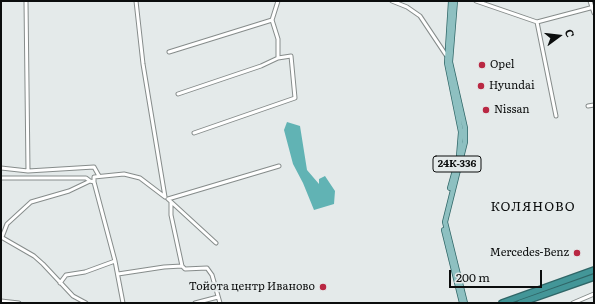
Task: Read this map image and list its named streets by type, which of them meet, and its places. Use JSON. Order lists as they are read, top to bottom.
{
  "streets": {
    "main road": ["24К-336"]
  },
  "districts": ["КОЛЯНОВО"],
  "places": [
    "Opel",
    "Hyundai",
    "Nissan",
    "Mercedes-Benz",
    "Тойота центр Иваново"
  ],
  "scale_bar": "200 m",
  "north": "right"
}
